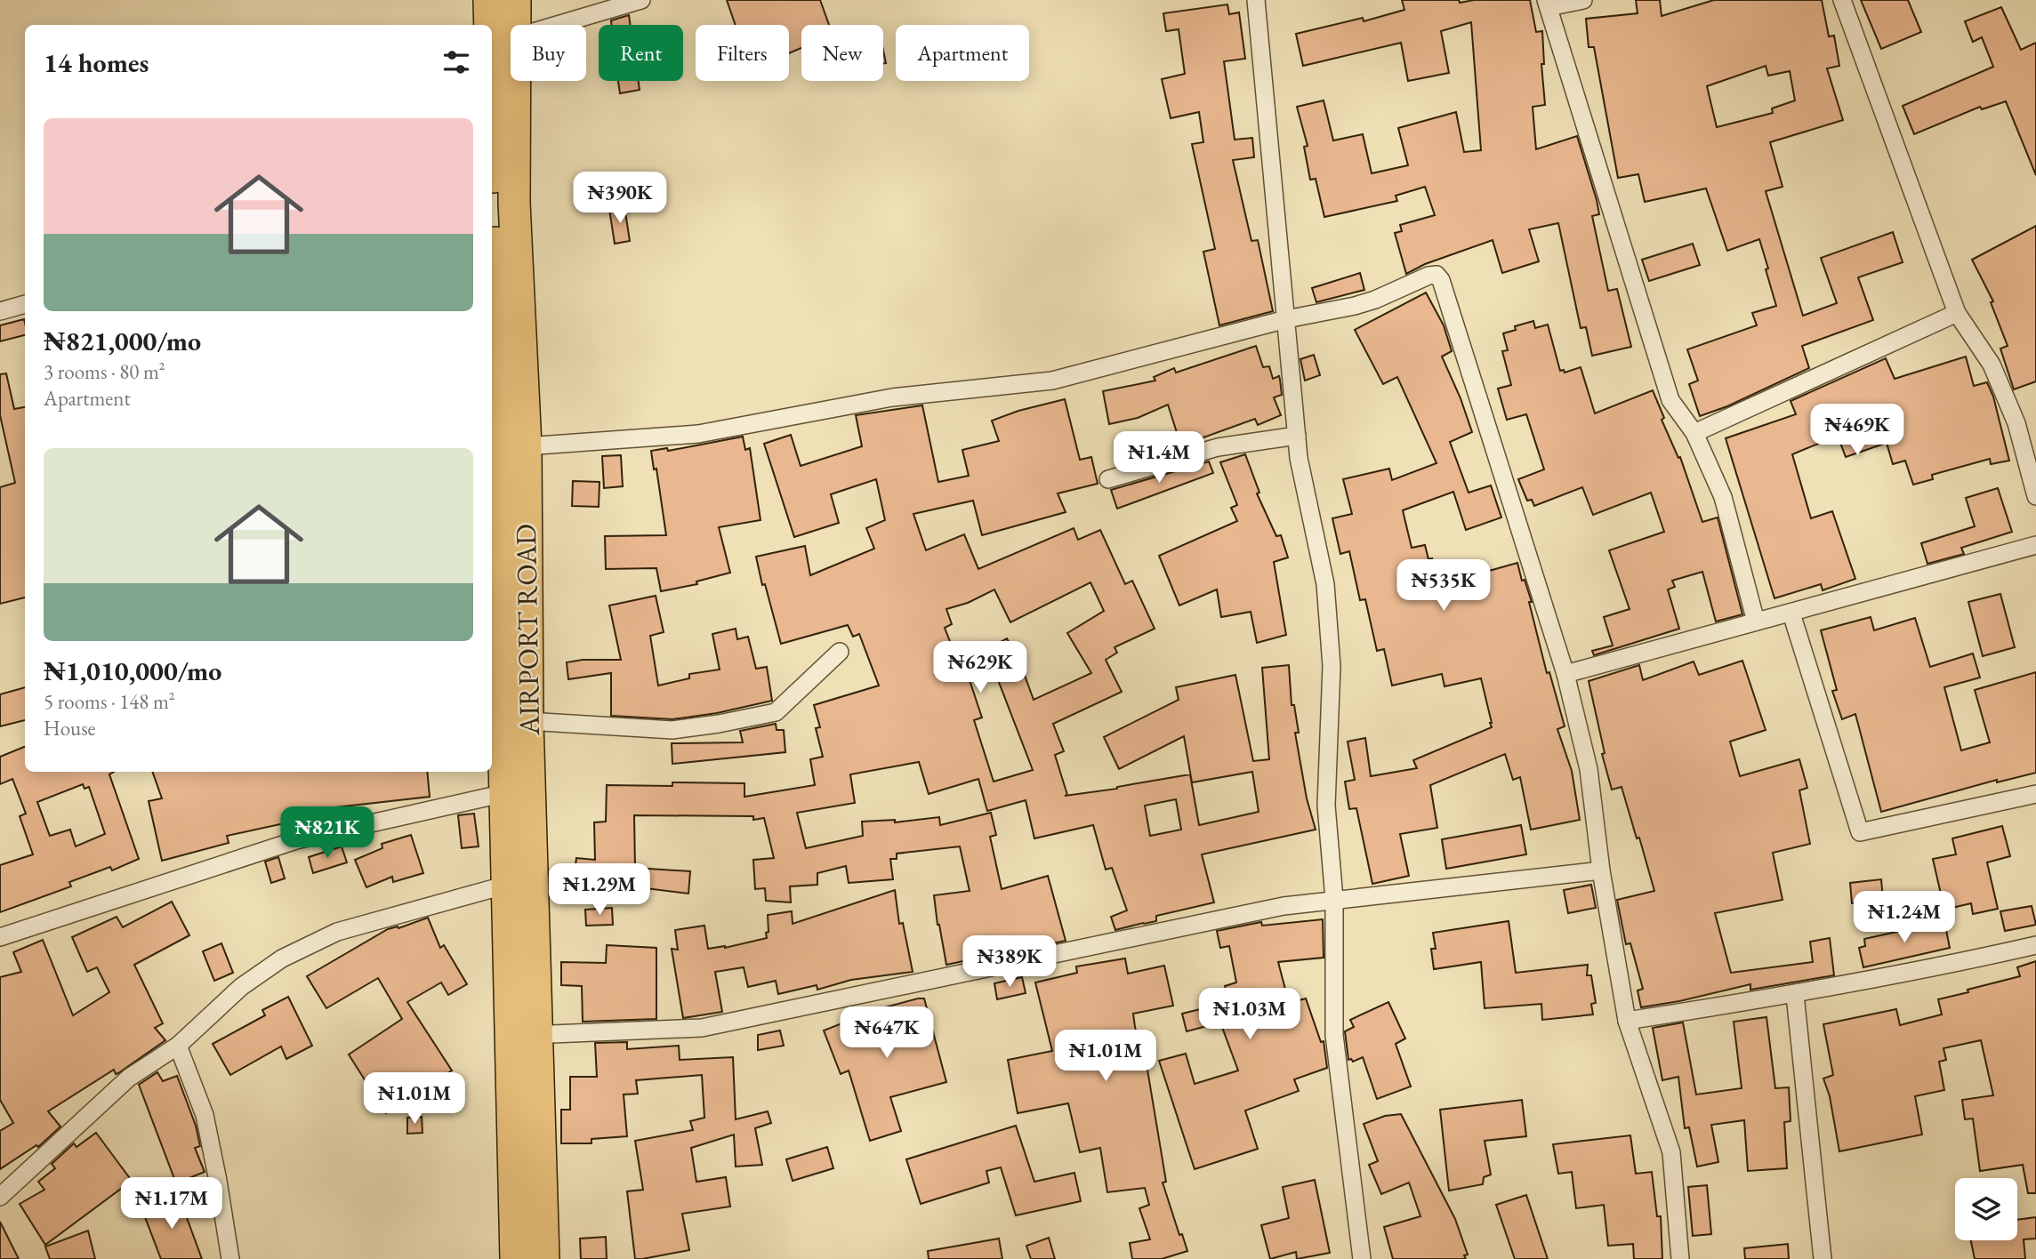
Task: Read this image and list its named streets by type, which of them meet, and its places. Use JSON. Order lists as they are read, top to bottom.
{
  "streets": {
    "highway": ["AIRPORT ROAD"]
  },
  "page": {
    "chip": [
      "Buy",
      "Rent",
      "Filters",
      "New",
      "Apartment"
    ],
    "heading": "14 homes",
    "list": [
      {
        "name": "₦821,000/mo",
        "note": "3 rooms · 80 m² · Apartment"
      },
      {
        "name": "₦1,010,000/mo",
        "note": "5 rooms · 148 m² · House"
      }
    ],
    "price": [
      "₦390K",
      "₦469K",
      "₦1.4M",
      "₦535K",
      "₦629K",
      "₦821K",
      "₦1.29M",
      "₦1.24M",
      "₦389K",
      "₦1.03M",
      "₦647K",
      "₦1.01M",
      "₦1.01M",
      "₦1.17M"
    ]
  }
}
